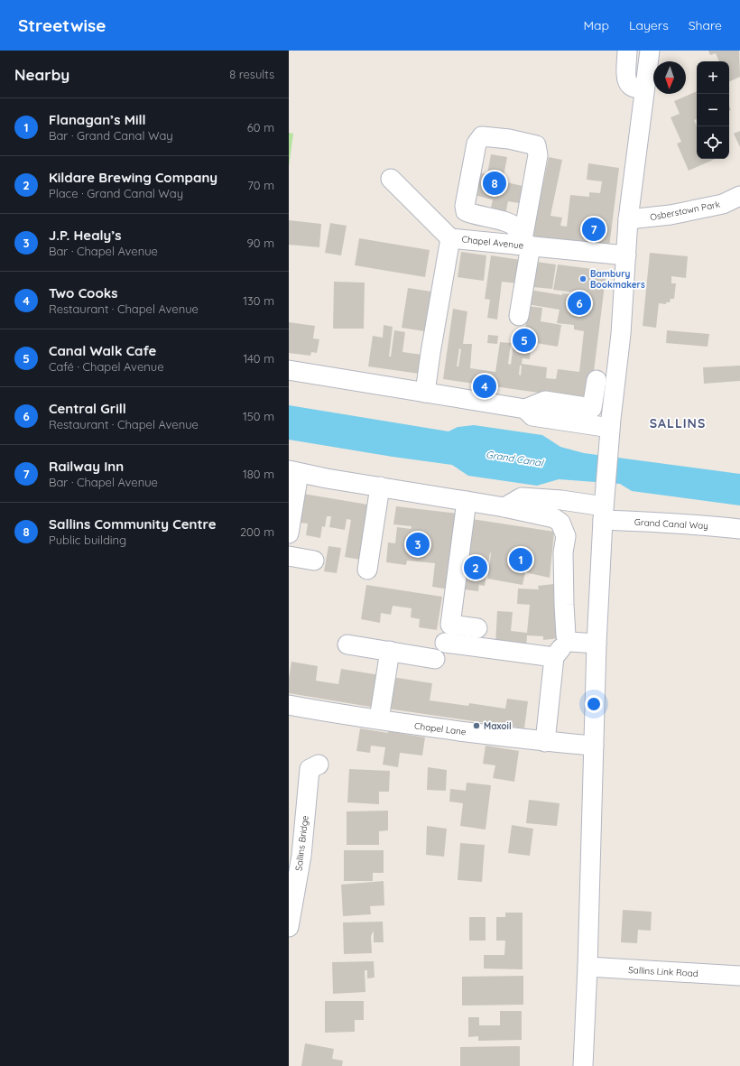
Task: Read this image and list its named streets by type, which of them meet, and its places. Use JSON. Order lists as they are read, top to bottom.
{
  "streets": {
    "street": [
      "Osberstown Park",
      "Chapel Avenue",
      "Grand Canal Way",
      "Chapel Lane",
      "Sallins Bridge",
      "Sallins Link Road"
    ]
  },
  "districts": ["SALLINS"],
  "water": ["Grand Canal"],
  "places": ["Bambury Bookmakers", "Maxoil"],
  "north": "bottom",
  "page": {
    "header": "Streetwise",
    "nav": ["Map", "Layers", "Share"],
    "heading": ["Nearby", "8 results"],
    "map_buttons": ["+", "−"],
    "list": [
      {
        "mark": "1",
        "name": "Flanagan’s Mill",
        "note": "Bar · Grand Canal Way",
        "value": "60 m"
      },
      {
        "mark": "2",
        "name": "Kildare Brewing Company",
        "note": "Place · Grand Canal Way",
        "value": "70 m"
      },
      {
        "mark": "3",
        "name": "J.P. Healy’s",
        "note": "Bar · Chapel Avenue",
        "value": "90 m"
      },
      {
        "mark": "4",
        "name": "Two Cooks",
        "note": "Restaurant · Chapel Avenue",
        "value": "130 m"
      },
      {
        "mark": "5",
        "name": "Canal Walk Cafe",
        "note": "Café · Chapel Avenue",
        "value": "140 m"
      },
      {
        "mark": "6",
        "name": "Central Grill",
        "note": "Restaurant · Chapel Avenue",
        "value": "150 m"
      },
      {
        "mark": "7",
        "name": "Railway Inn",
        "note": "Bar · Chapel Avenue",
        "value": "180 m"
      },
      {
        "mark": "8",
        "name": "Sallins Community Centre",
        "note": "Public building",
        "value": "200 m"
      }
    ],
    "pins": [
      "8",
      "7",
      "6",
      "5",
      "4",
      "3",
      "1",
      "2"
    ]
  }
}
